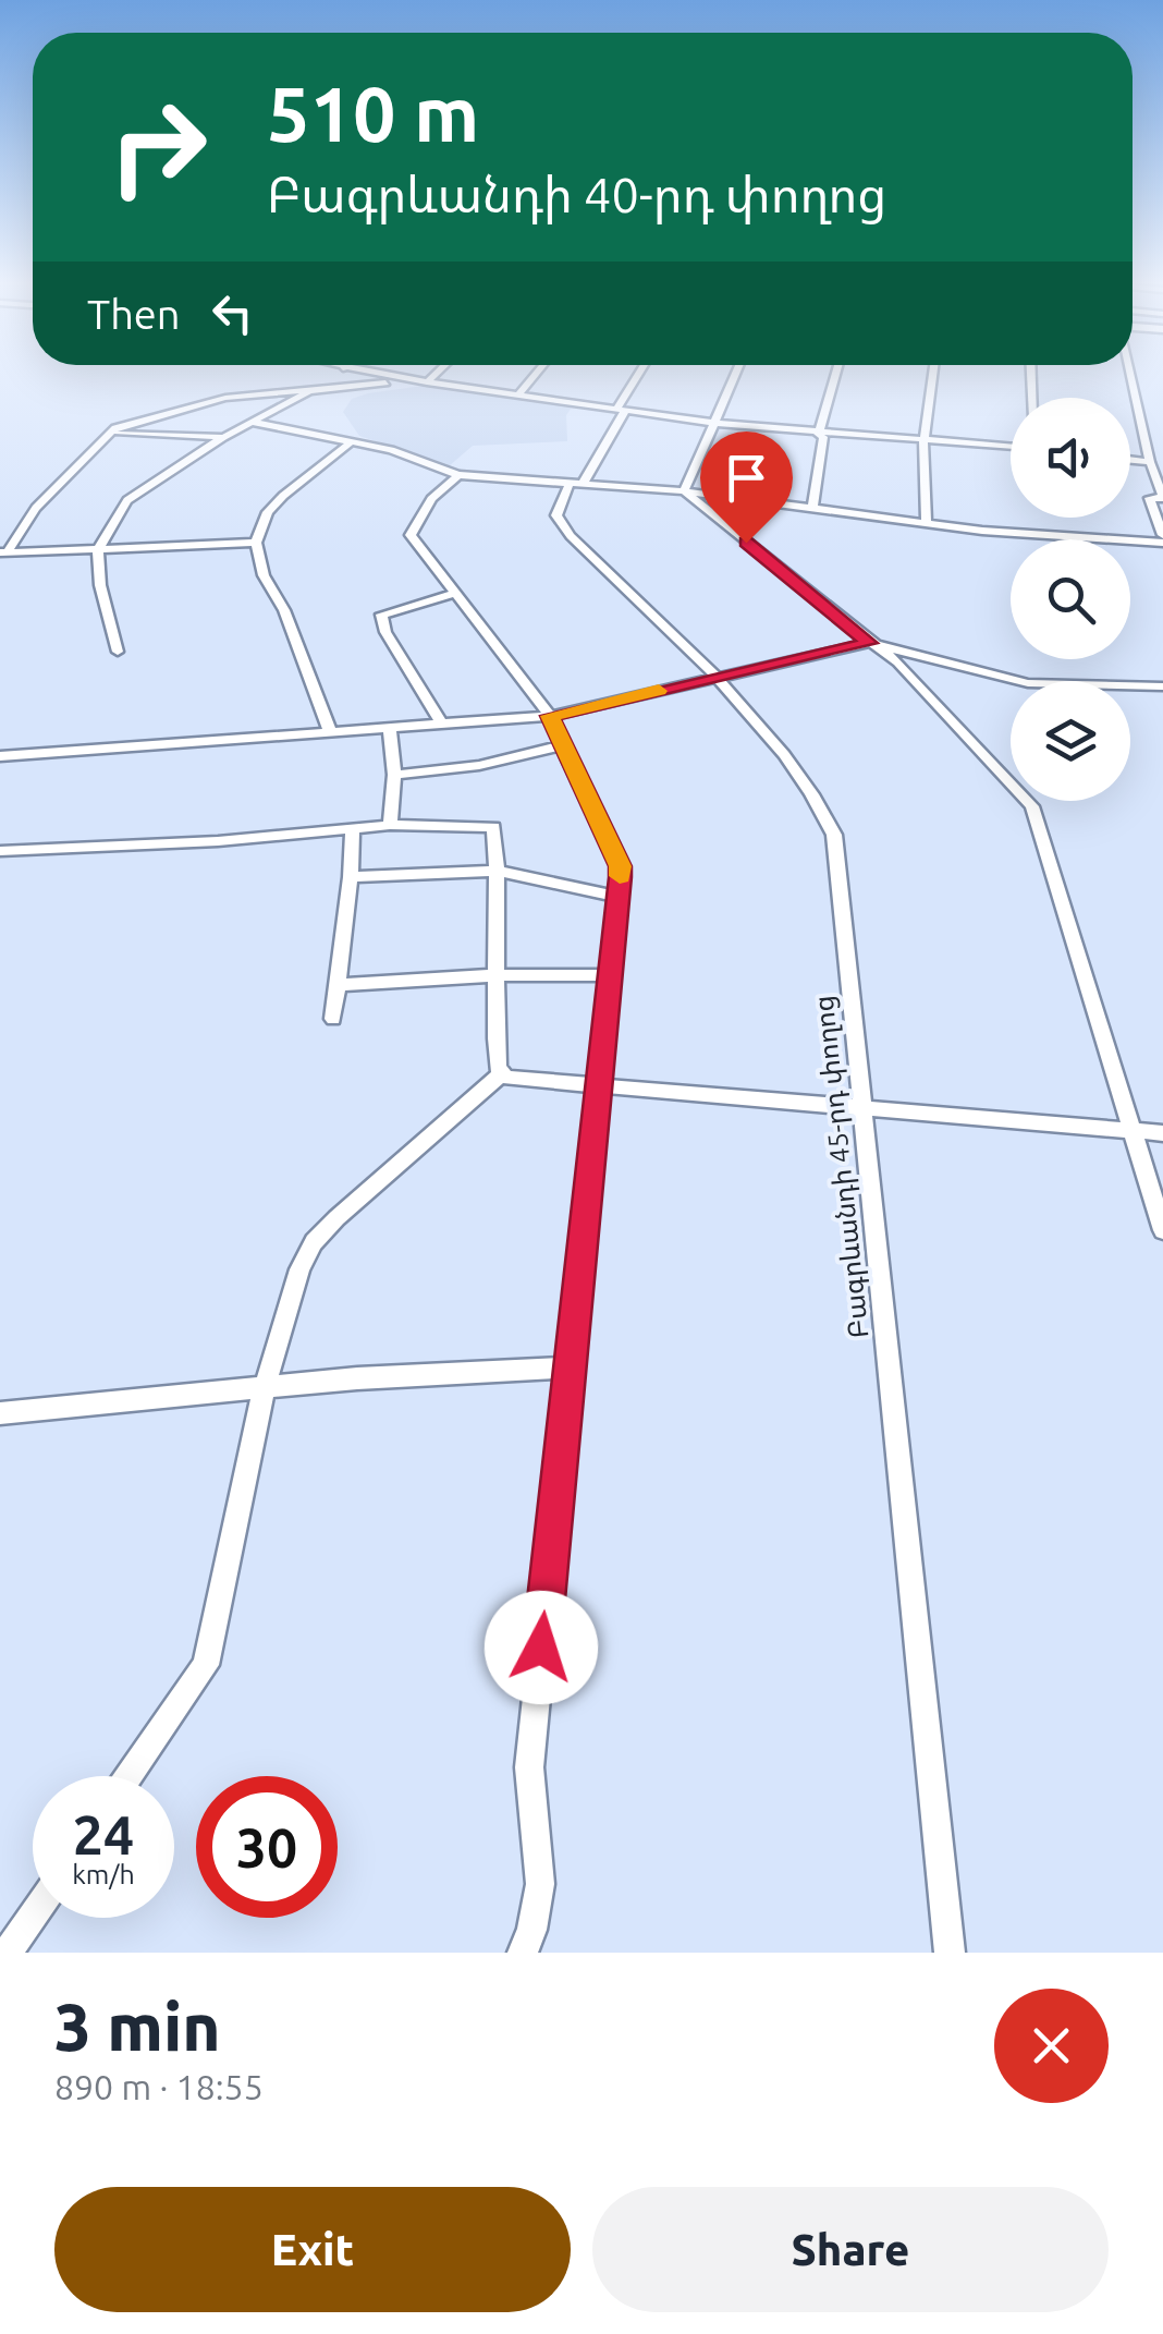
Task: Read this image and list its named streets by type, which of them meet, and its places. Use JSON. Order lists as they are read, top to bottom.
{
  "streets": {
    "street": ["Բագրևանդի 45-րդ փողոց"]
  },
  "page": {
    "turn": ["510 m", "Բագրևանդի 40-րդ փողոց"],
    "then": "Then",
    "speed": "24 km/h",
    "limit": "30",
    "heading": ["3 min", "890 m · 18:55"],
    "buttons": ["Exit", "Share"]
  }
}
